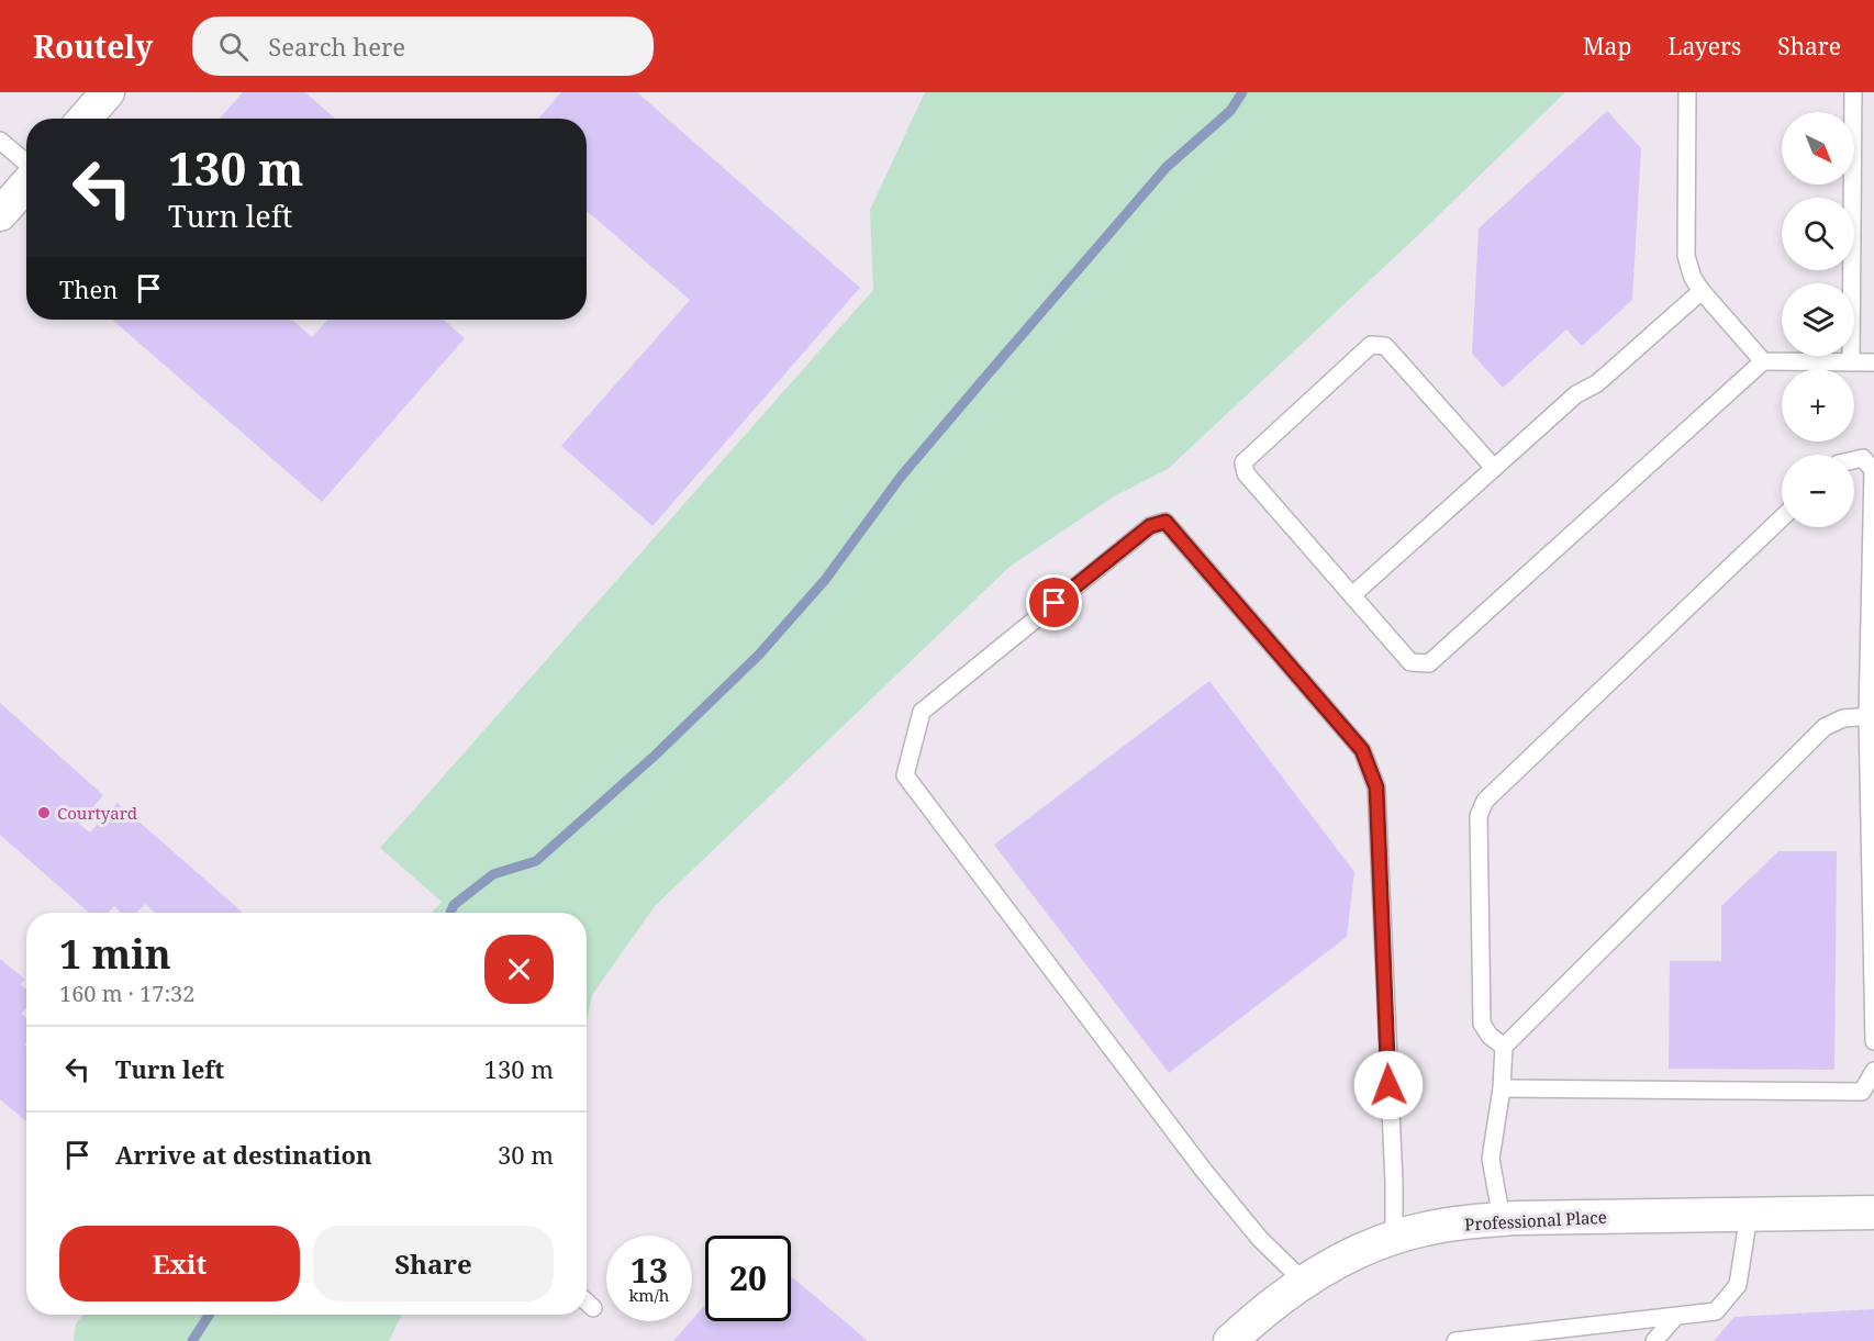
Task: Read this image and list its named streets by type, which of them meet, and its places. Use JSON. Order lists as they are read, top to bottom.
{
  "streets": {
    "street": ["Professional Place"]
  },
  "places": ["Courtyard"],
  "north": "bottom right",
  "page": {
    "header": "Routely",
    "search": "Search here",
    "nav": ["Map", "Layers", "Share"],
    "map_buttons": ["+", "−"],
    "turn": ["130 m", "Turn left"],
    "then": "Then",
    "heading": ["1 min", "160 m · 17:32"],
    "list": [
      {
        "name": "Turn left",
        "value": "130 m"
      },
      {
        "name": "Arrive at destination",
        "value": "30 m"
      }
    ],
    "buttons": ["Exit", "Share"],
    "speed": "13 km/h",
    "limit": "20"
  }
}
